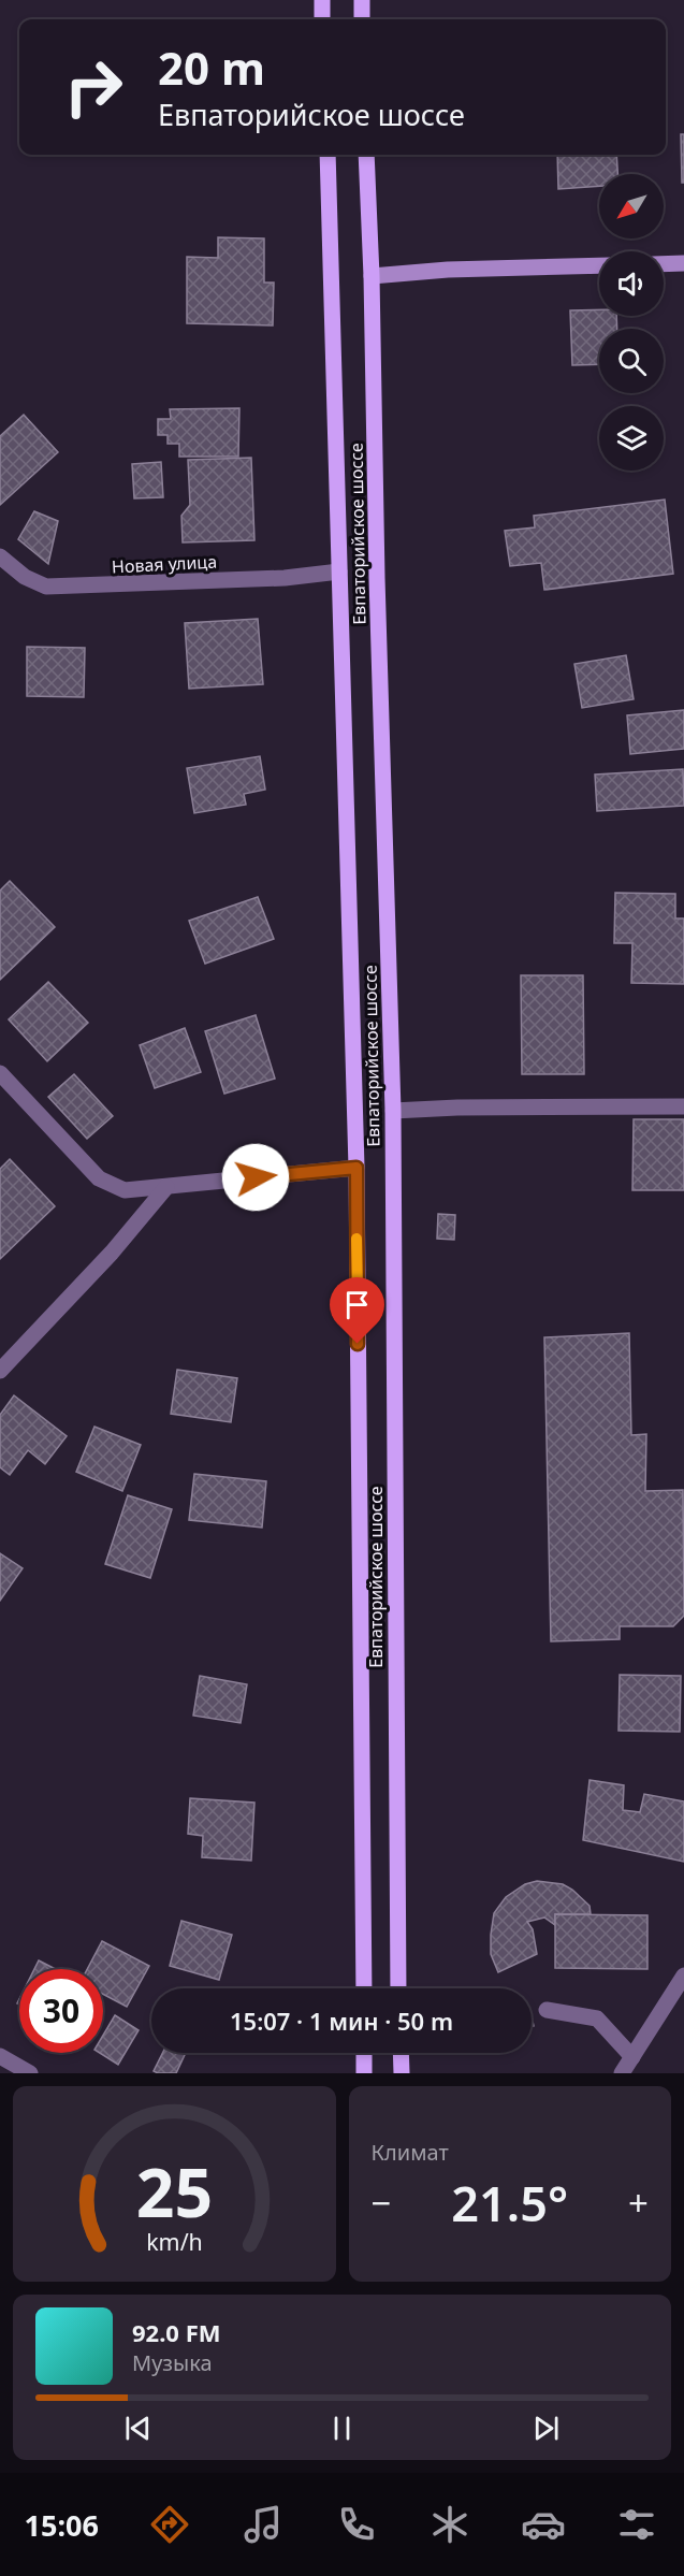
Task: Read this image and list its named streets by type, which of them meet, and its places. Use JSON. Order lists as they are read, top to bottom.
{
  "streets": {
    "main road": ["Евпаторийское шоссе"],
    "street": ["Новая улица"]
  },
  "crossings": [
    ["Евпаторийское шоссе", "Новая улица"]
  ],
  "north": "bottom left",
  "page": {
    "turn": ["20 m", "Евпаторийское шоссе"],
    "limit": "30",
    "trip": "15:07 · 1 мин · 50 m",
    "tile": "Климат",
    "heat": ["−", "21.5°", "+"],
    "song": ["92.0 FM", "Музыка"],
    "tabs": "15:06",
    "gauge": ["25", "km/h"]
  }
}
